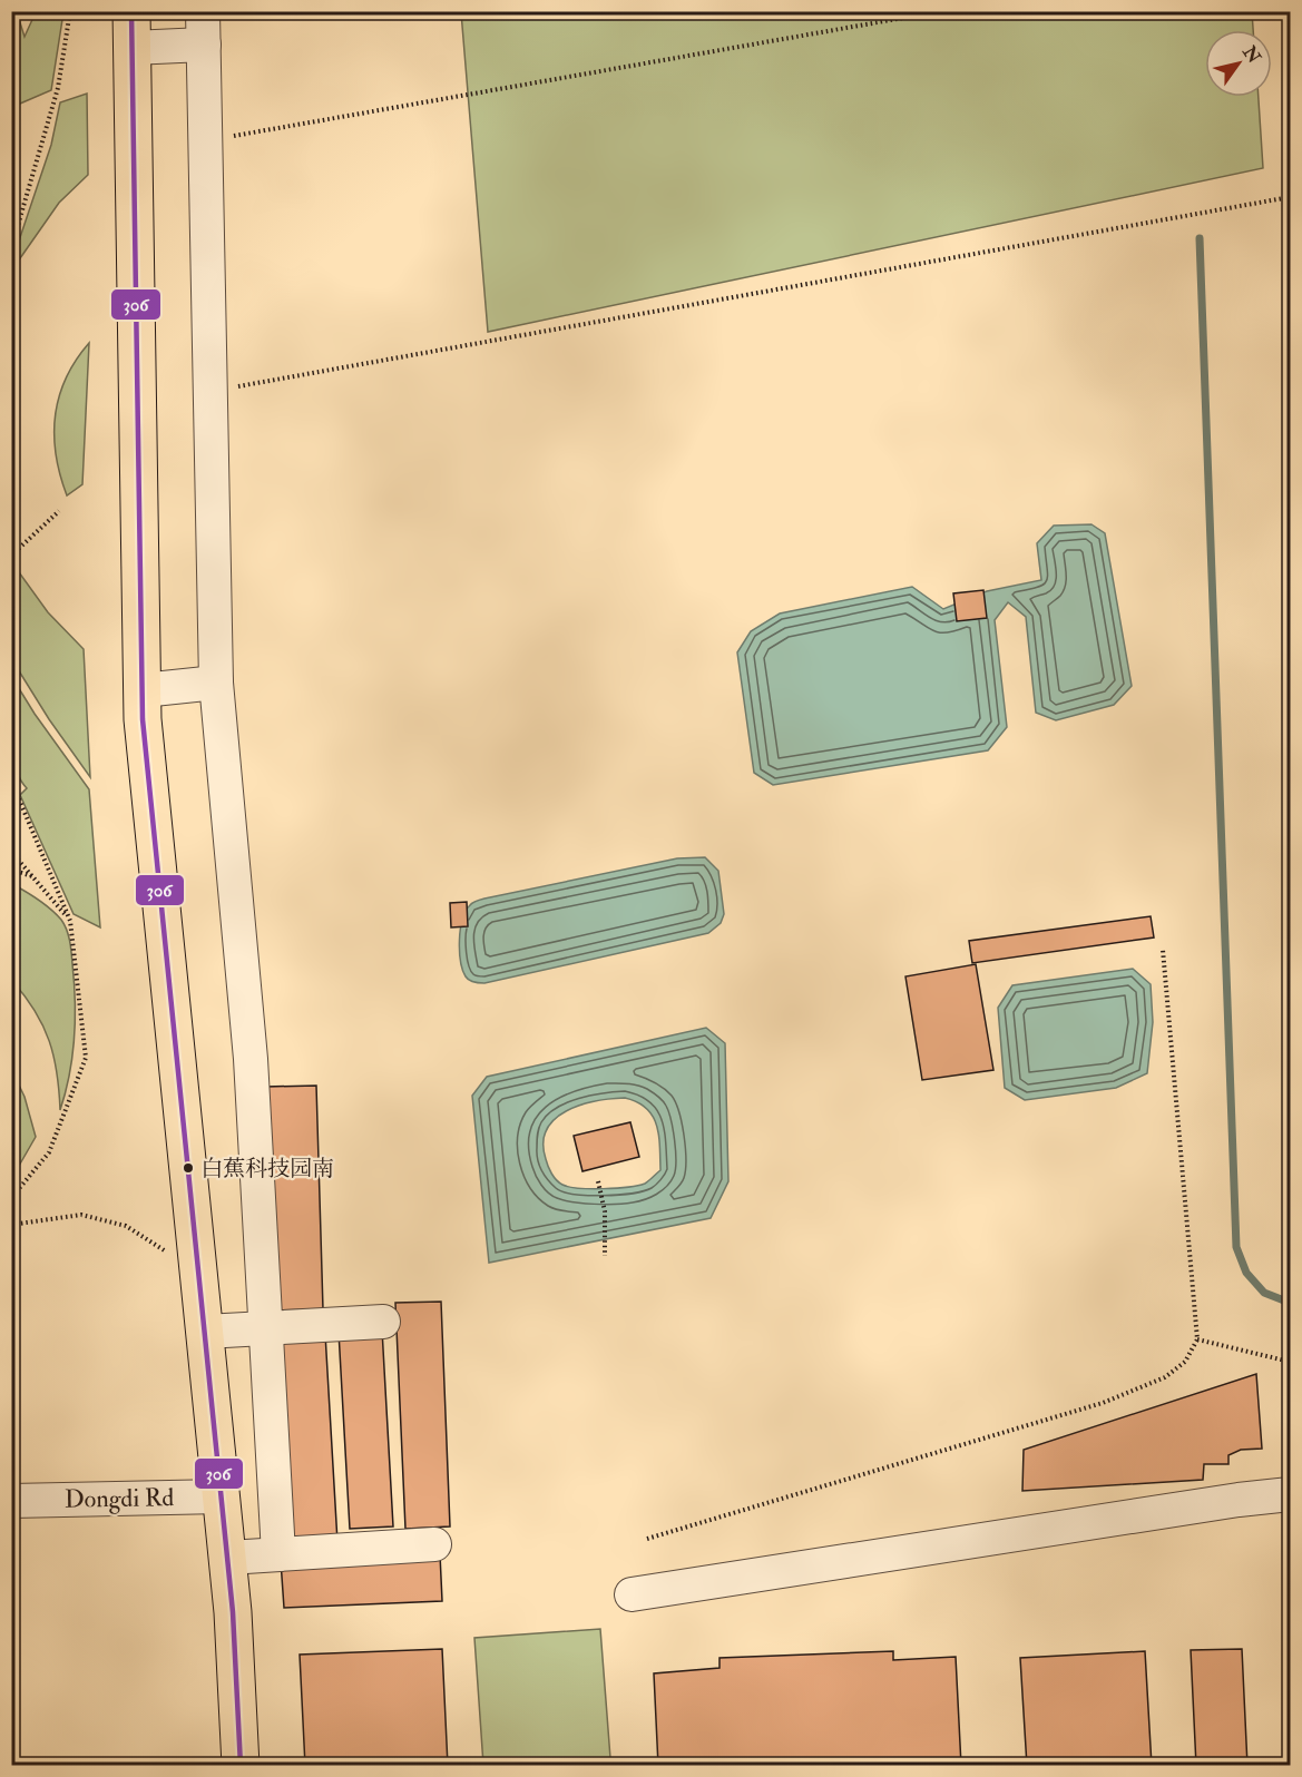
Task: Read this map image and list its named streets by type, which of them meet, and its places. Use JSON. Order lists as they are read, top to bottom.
{
  "streets": {
    "street": ["Dongdi Rd"]
  },
  "places": ["白蕉科技园南"],
  "lines": ["transit line 306"],
  "north": "top right"
}
